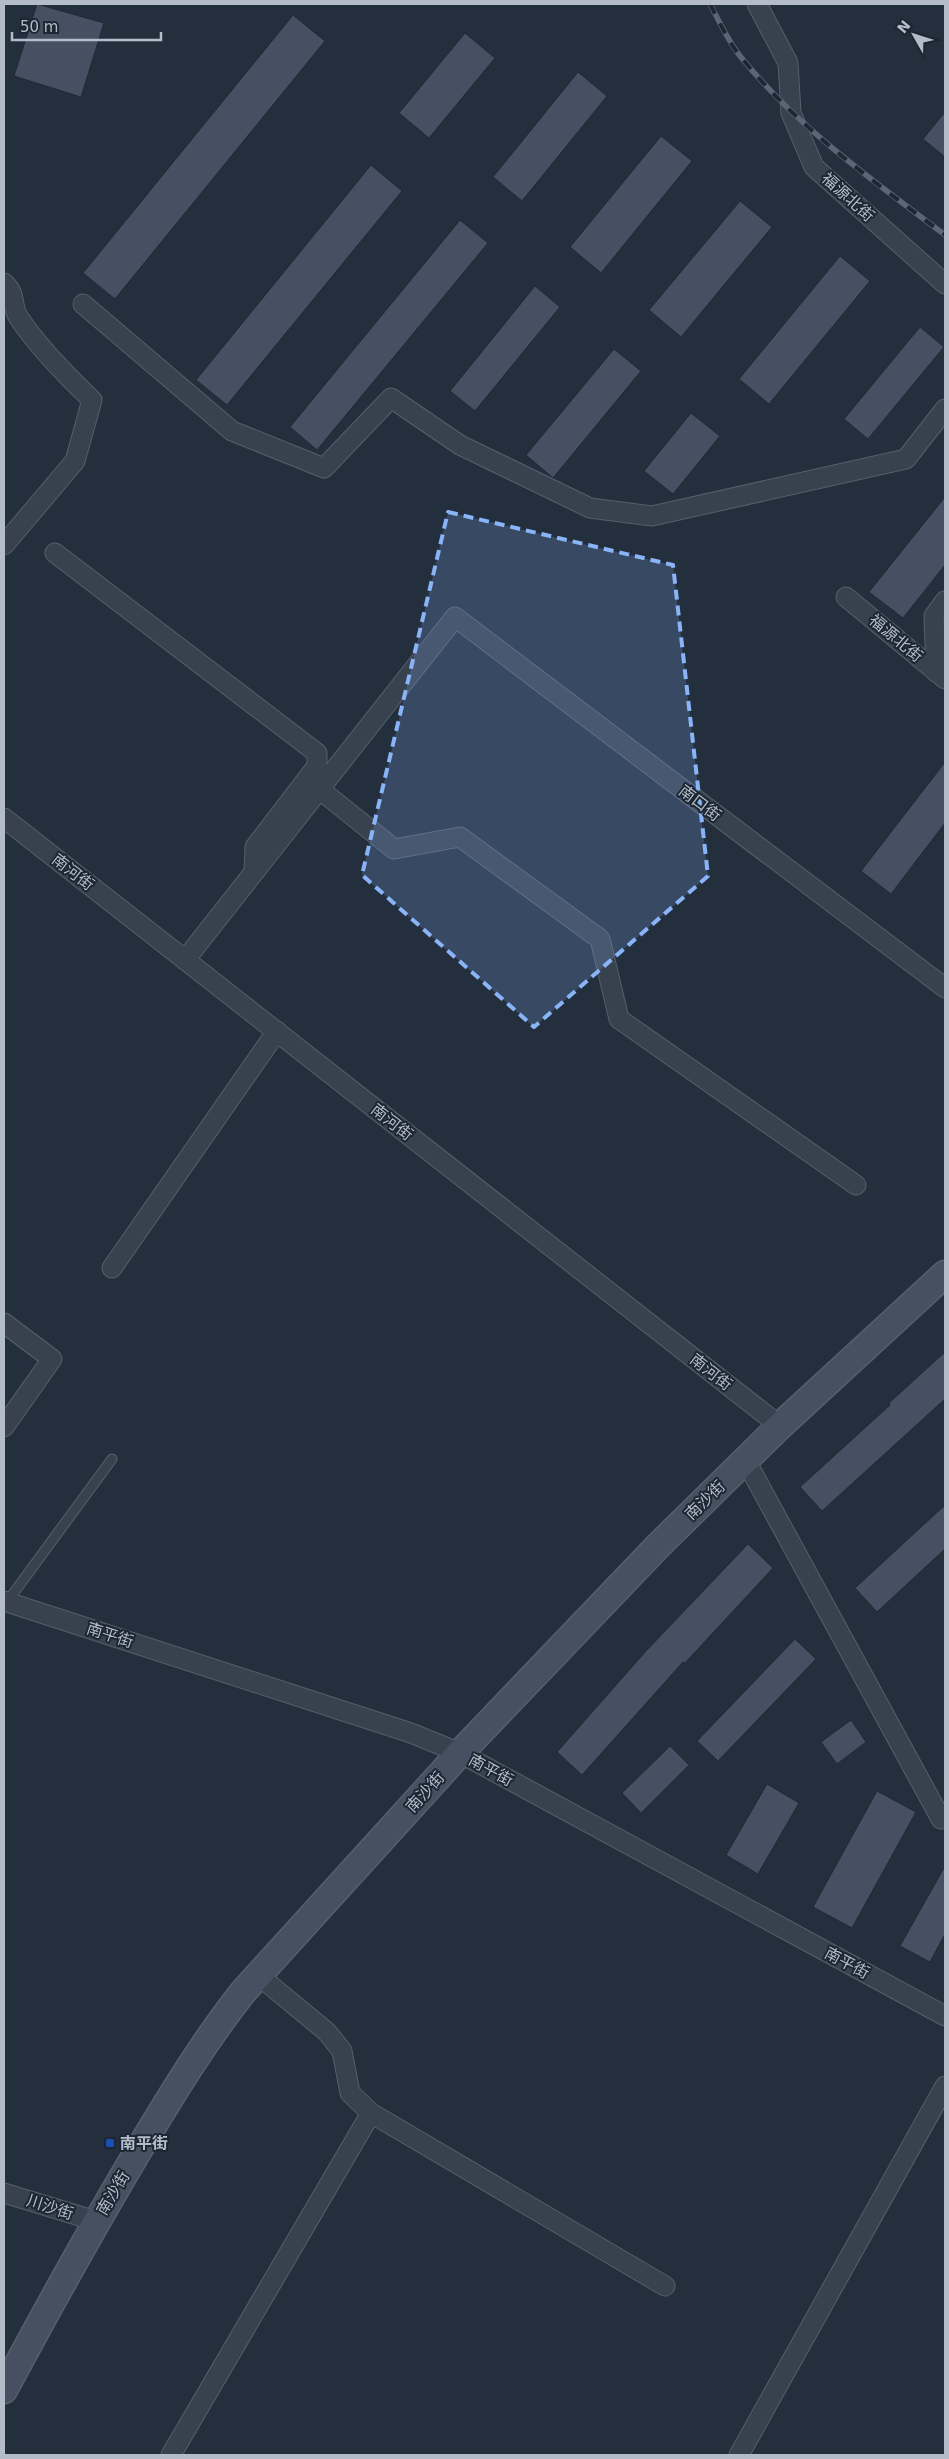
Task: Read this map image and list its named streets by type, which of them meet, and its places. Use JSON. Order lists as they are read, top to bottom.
{
  "streets": {
    "street": [
      "福源北街",
      "南口街",
      "南河街",
      "南沙街",
      "南平街",
      "川沙街"
    ]
  },
  "crossings": [
    ["南河街", "南沙街"],
    ["南沙街", "南平街"],
    ["南沙街", "川沙街"]
  ],
  "places": {
    "transit": ["南平街"]
  },
  "scale_bar": "50 m",
  "north": "top left"
}
